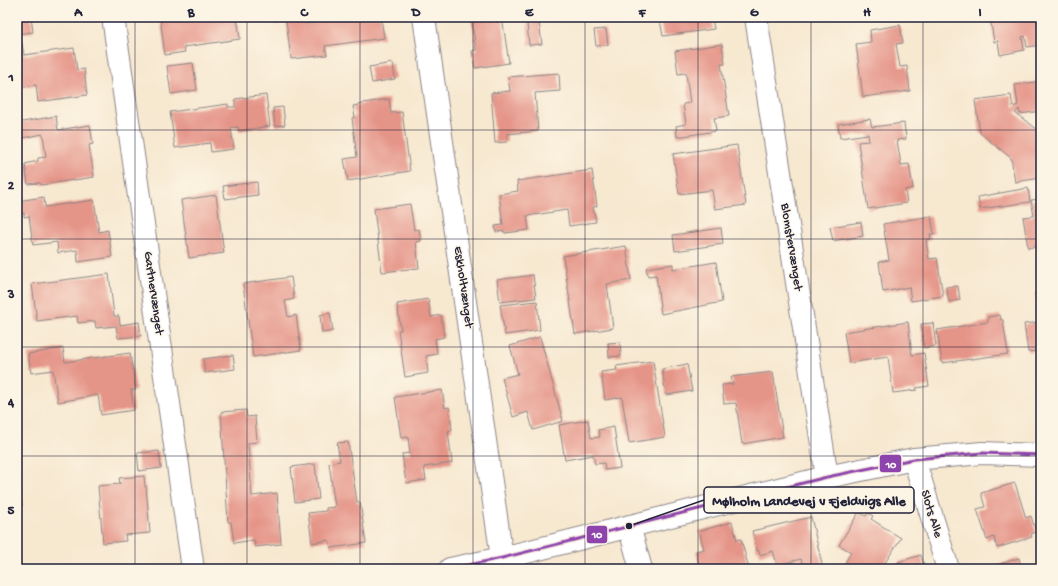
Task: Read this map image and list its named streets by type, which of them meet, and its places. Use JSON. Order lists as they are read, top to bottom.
{
  "streets": {
    "street": [
      "Blomstervænget",
      "Eskholtvænget",
      "Gartnervænget",
      "Slots Alle"
    ]
  },
  "places": ["Mølholm Landevej v Fjeldvigs Alle"],
  "lines": ["transit line 10"],
  "grid": {
    "columns": [
      "A",
      "B",
      "C",
      "D",
      "E",
      "F",
      "G",
      "H",
      "I"
    ],
    "rows": [
      "1",
      "2",
      "3",
      "4",
      "5"
    ]
  }
}
